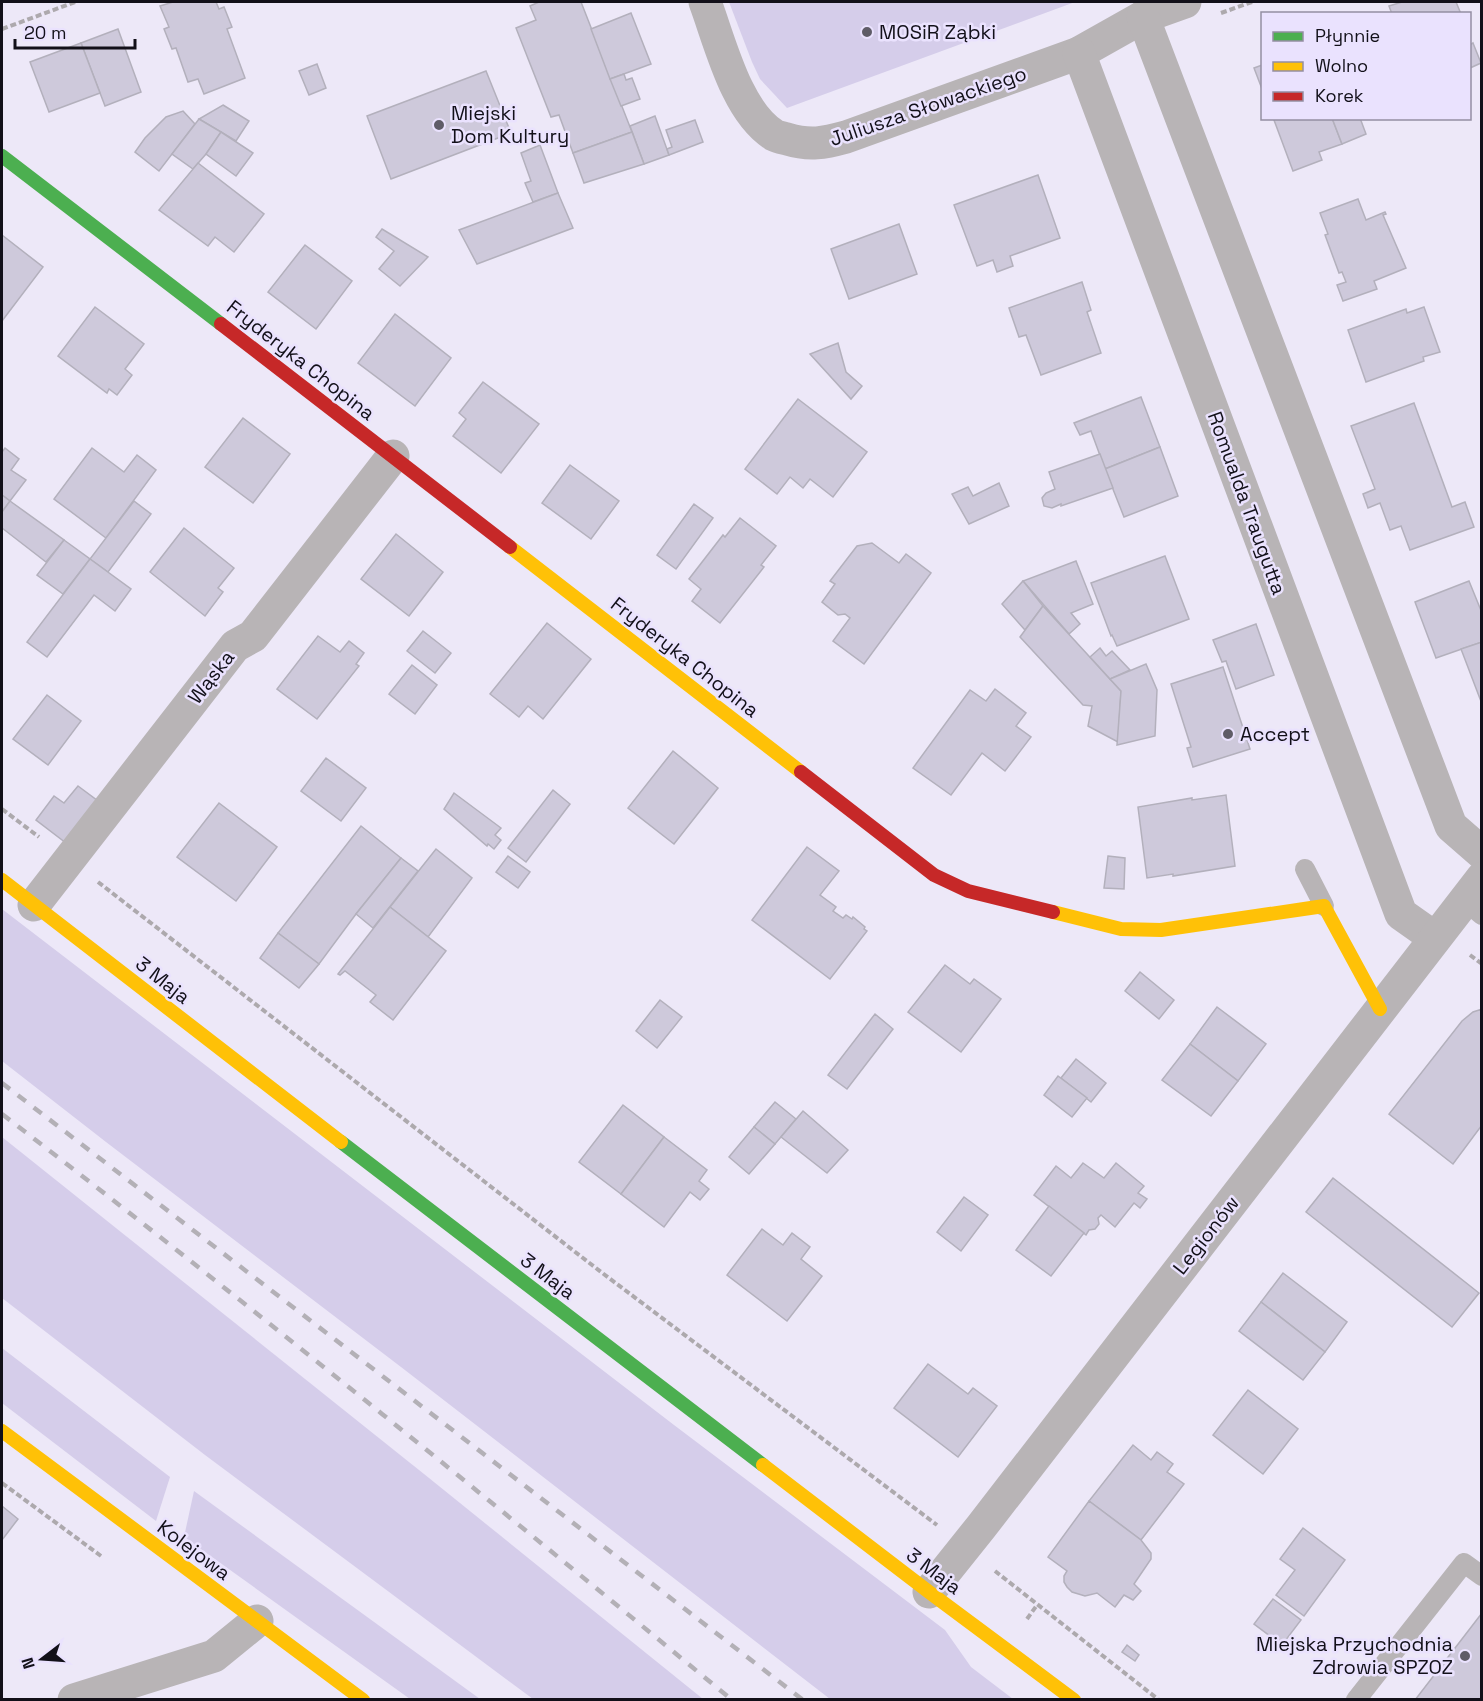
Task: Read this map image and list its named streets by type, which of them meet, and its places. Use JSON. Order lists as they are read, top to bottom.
{
  "streets": {
    "street": [
      "Juliusza Słowackiego",
      "Fryderyka Chopina",
      "Romualda Traugutta",
      "Wąska",
      "3 Maja",
      "Legionów",
      "Kolejowa"
    ]
  },
  "crossings": [
    ["Juliusza Słowackiego", "Romualda Traugutta"],
    ["Fryderyka Chopina", "Wąska"],
    ["Romualda Traugutta", "Legionów"],
    ["Wąska", "3 Maja"],
    ["3 Maja", "Legionów"]
  ],
  "places": [
    "MOSiR Ząbki",
    "Miejski Dom Kultury",
    "Accept",
    "Miejska Przychodnia Zdrowia SPZOZ"
  ],
  "legend": ["Płynnie", "Wolno", "Korek"],
  "scale_bar": "20 m",
  "north": "left"
}
